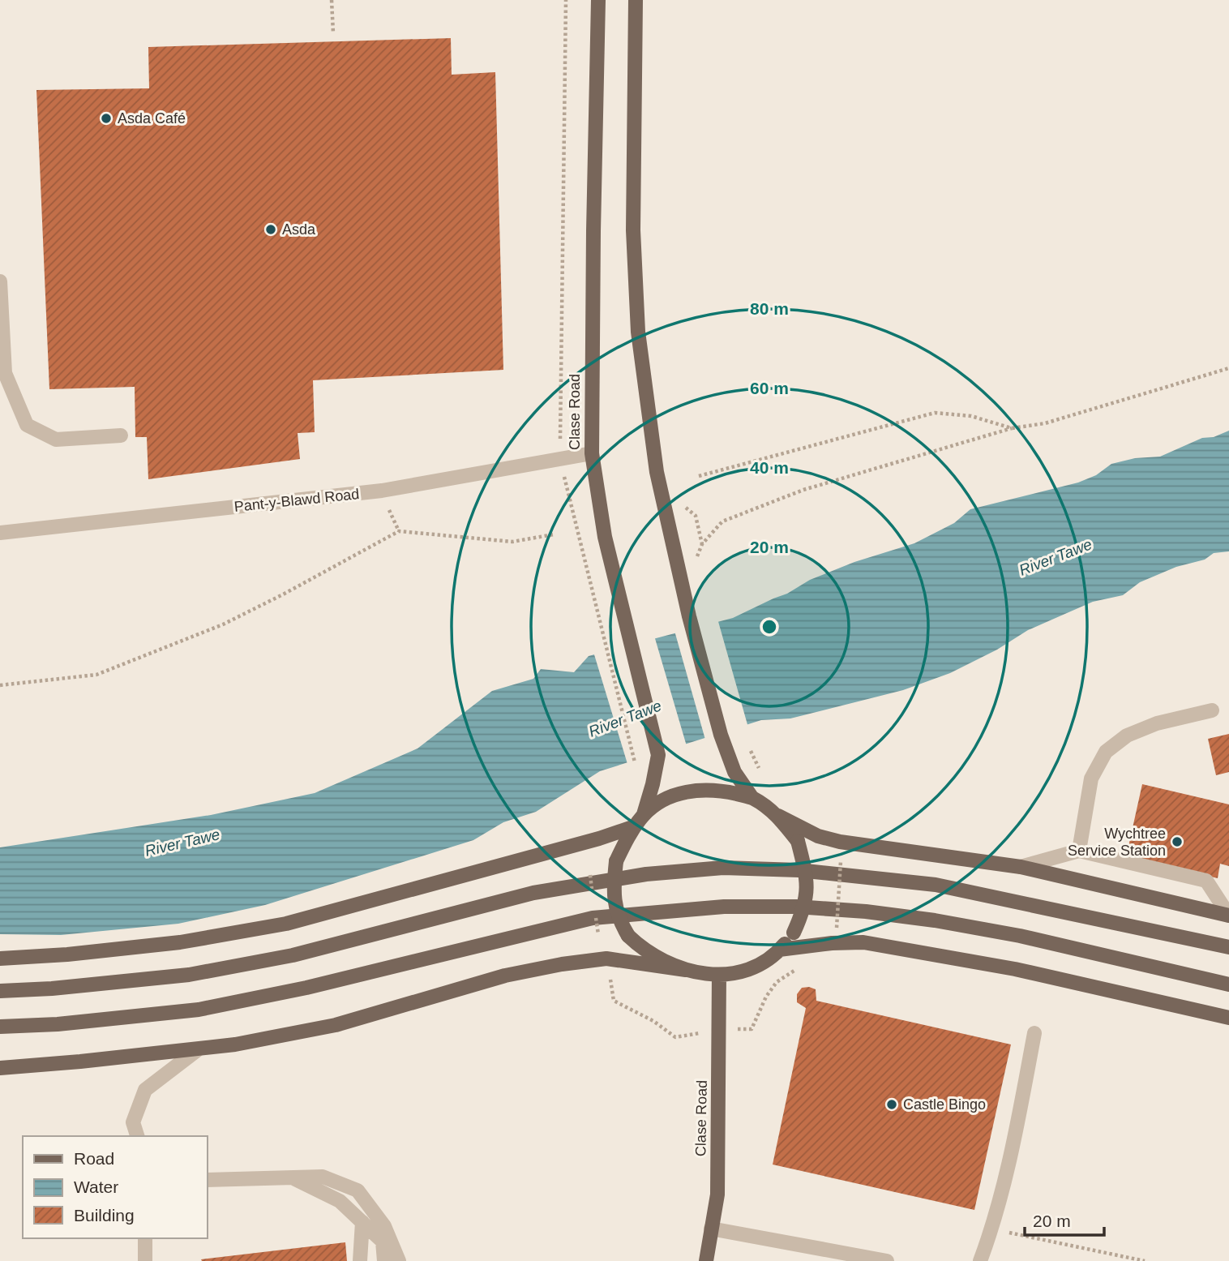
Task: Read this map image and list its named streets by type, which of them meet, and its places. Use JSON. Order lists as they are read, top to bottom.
{
  "streets": {
    "main road": ["Clase Road"],
    "street": ["Pant-y-Blawd Road"]
  },
  "crossings": [
    ["Clase Road", "Pant-y-Blawd Road"]
  ],
  "water": ["River Tawe"],
  "places": [
    "Asda Café",
    "Asda",
    "Wychtree Service Station",
    "Castle Bingo"
  ],
  "legend": ["Road", "Water", "Building"],
  "scale_bar": "20 m",
  "rings": [
    "80 m",
    "60 m",
    "40 m",
    "20 m"
  ]
}
